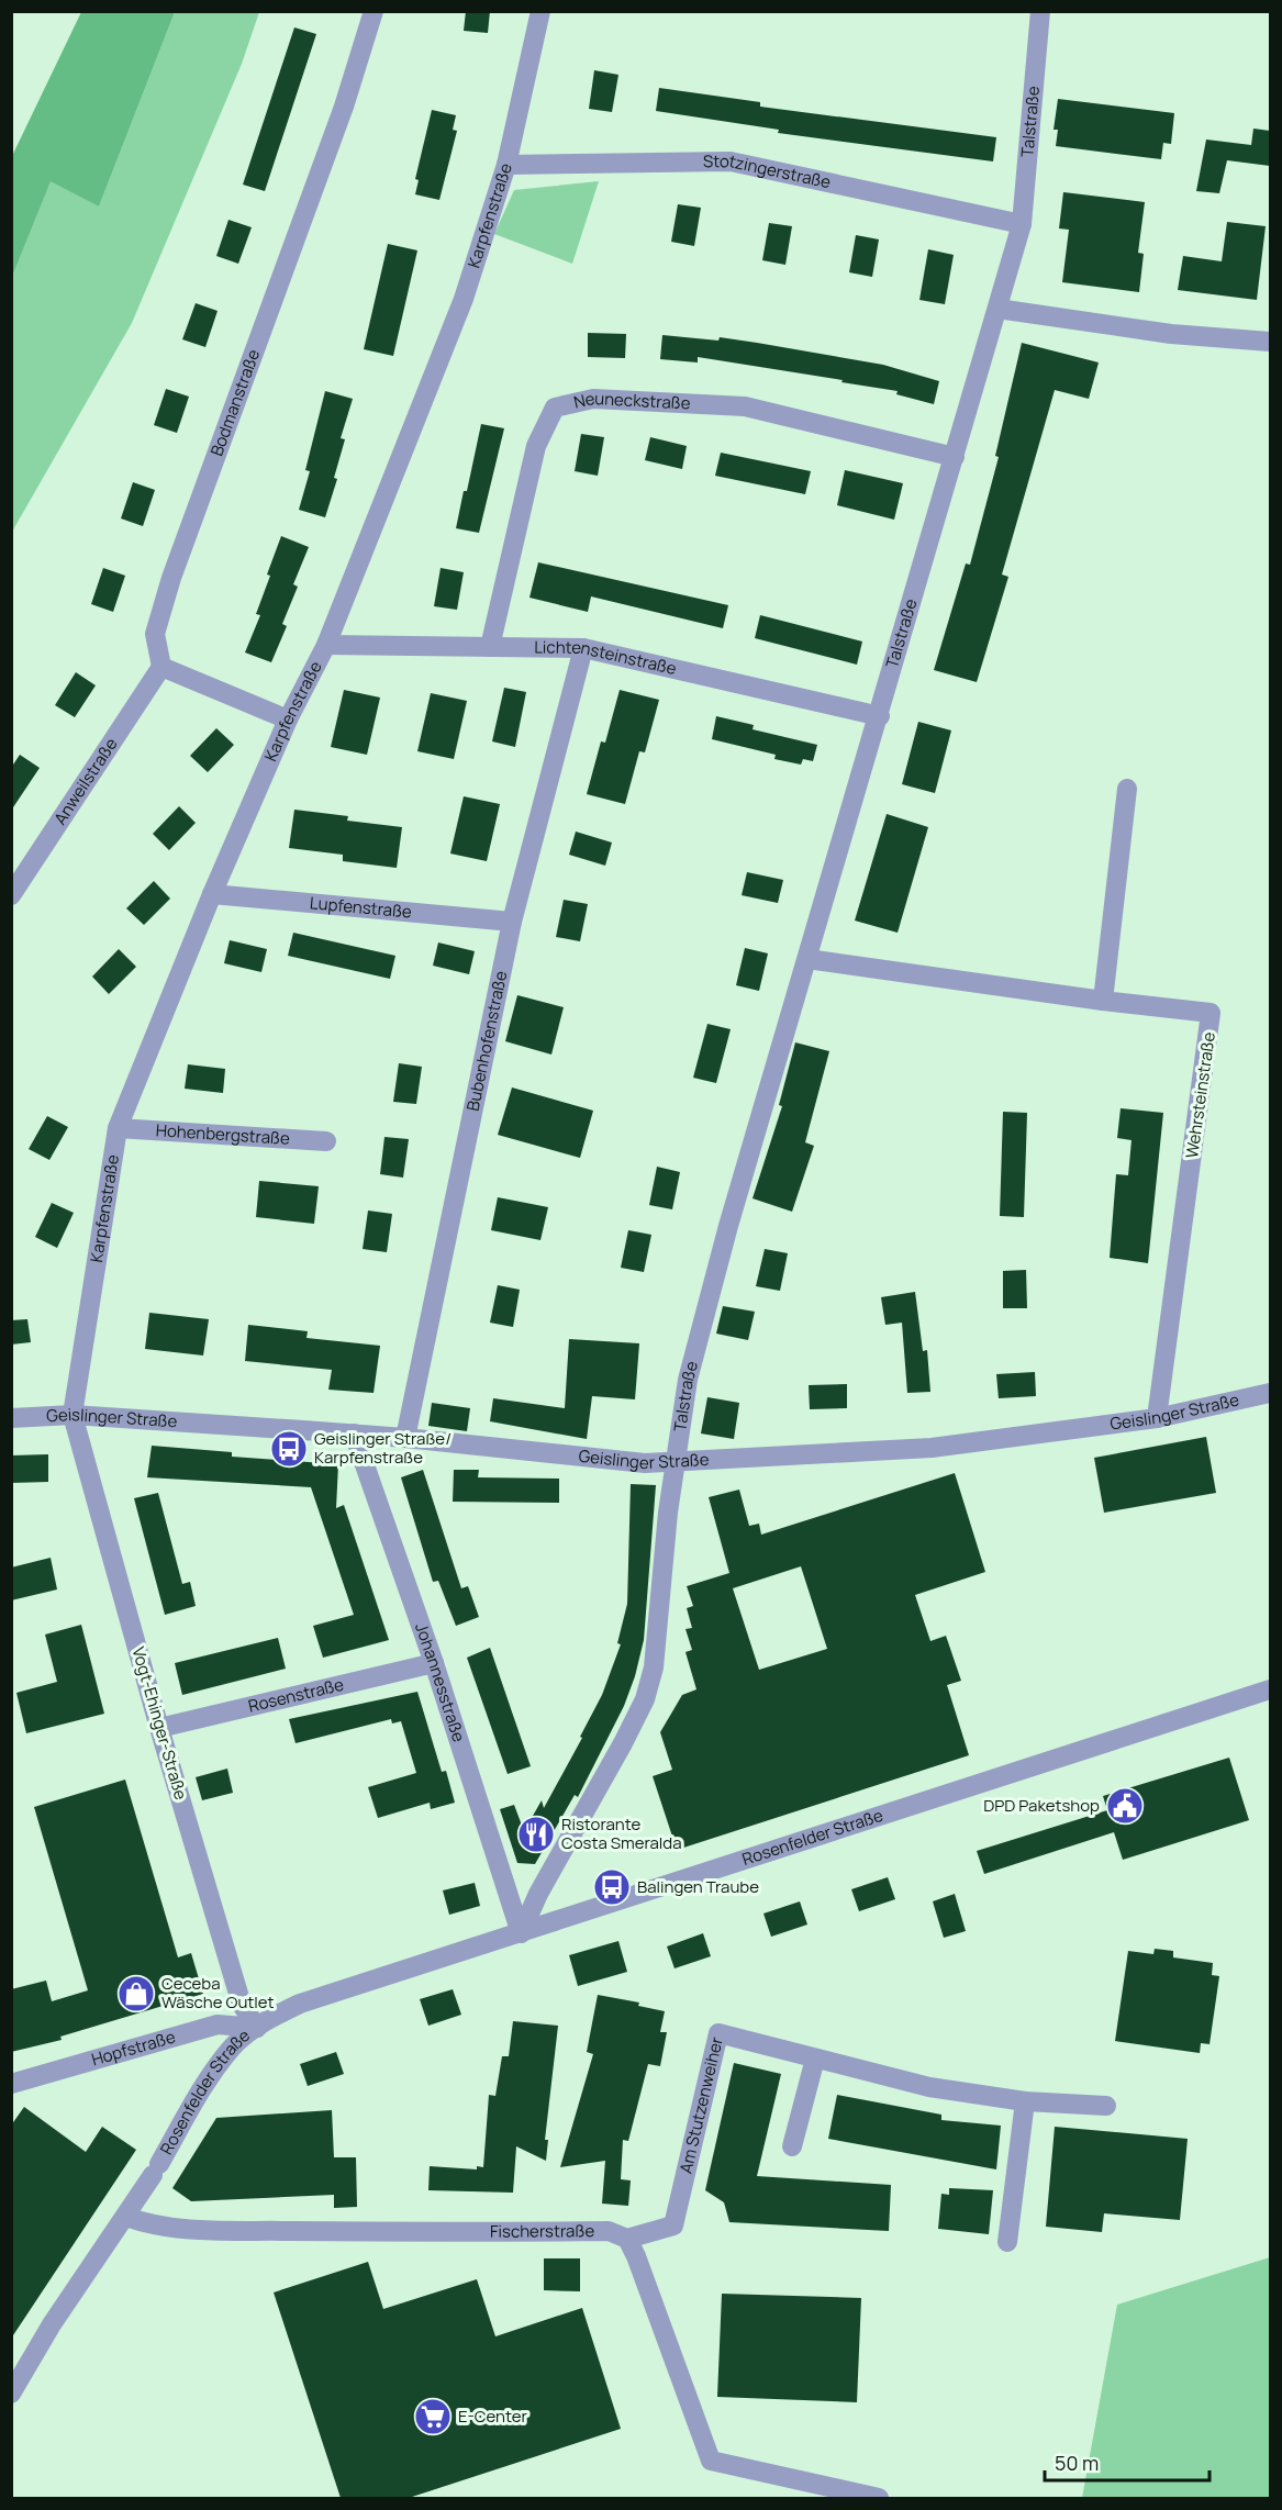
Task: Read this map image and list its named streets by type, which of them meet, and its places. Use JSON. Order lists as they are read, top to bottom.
{
  "streets": {
    "street": [
      "Talstraße",
      "Stotzingerstraße",
      "Karpfenstraße",
      "Bodmanstraße",
      "Neuneckstraße",
      "Lichtensteinstraße",
      "Anweilstraße",
      "Lupfenstraße",
      "Bubenhofenstraße",
      "Wehrsteinstraße",
      "Hohenbergstraße",
      "Geislinger Straße",
      "Johannesstraße",
      "Rosenstraße",
      "Vogt-Ehinger-Straße",
      "Rosenfelder Straße",
      "Hopfstraße",
      "Am Stutzenweiher",
      "Fischerstraße"
    ]
  },
  "crossings": [
    ["Talstraße", "Stotzingerstraße"],
    ["Talstraße", "Neuneckstraße"],
    ["Talstraße", "Lichtensteinstraße"],
    ["Talstraße", "Geislinger Straße"],
    ["Talstraße", "Johannesstraße"],
    ["Talstraße", "Rosenfelder Straße"],
    ["Stotzingerstraße", "Karpfenstraße"],
    ["Karpfenstraße", "Lichtensteinstraße"],
    ["Karpfenstraße", "Lupfenstraße"],
    ["Karpfenstraße", "Hohenbergstraße"],
    ["Karpfenstraße", "Geislinger Straße"],
    ["Karpfenstraße", "Vogt-Ehinger-Straße"],
    ["Bodmanstraße", "Anweilstraße"],
    ["Neuneckstraße", "Lichtensteinstraße"],
    ["Lichtensteinstraße", "Bubenhofenstraße"],
    ["Lupfenstraße", "Bubenhofenstraße"],
    ["Bubenhofenstraße", "Geislinger Straße"],
    ["Wehrsteinstraße", "Geislinger Straße"],
    ["Geislinger Straße", "Johannesstraße"],
    ["Geislinger Straße", "Vogt-Ehinger-Straße"],
    ["Johannesstraße", "Rosenstraße"],
    ["Johannesstraße", "Rosenfelder Straße"],
    ["Rosenstraße", "Vogt-Ehinger-Straße"],
    ["Vogt-Ehinger-Straße", "Rosenfelder Straße"],
    ["Vogt-Ehinger-Straße", "Hopfstraße"],
    ["Rosenfelder Straße", "Hopfstraße"],
    ["Rosenfelder Straße", "Fischerstraße"],
    ["Am Stutzenweiher", "Fischerstraße"]
  ],
  "places": {
    "bus stop": ["Geislinger Straße/ Karpfenstraße", "Balingen Traube"],
    "public building": ["DPD Paketshop"],
    "restaurant": ["Ristorante Costa Smeralda"],
    "shop": ["Ceceba Wäsche Outlet"],
    "supermarket": ["E-Center"]
  },
  "scale_bar": "50 m"
}
